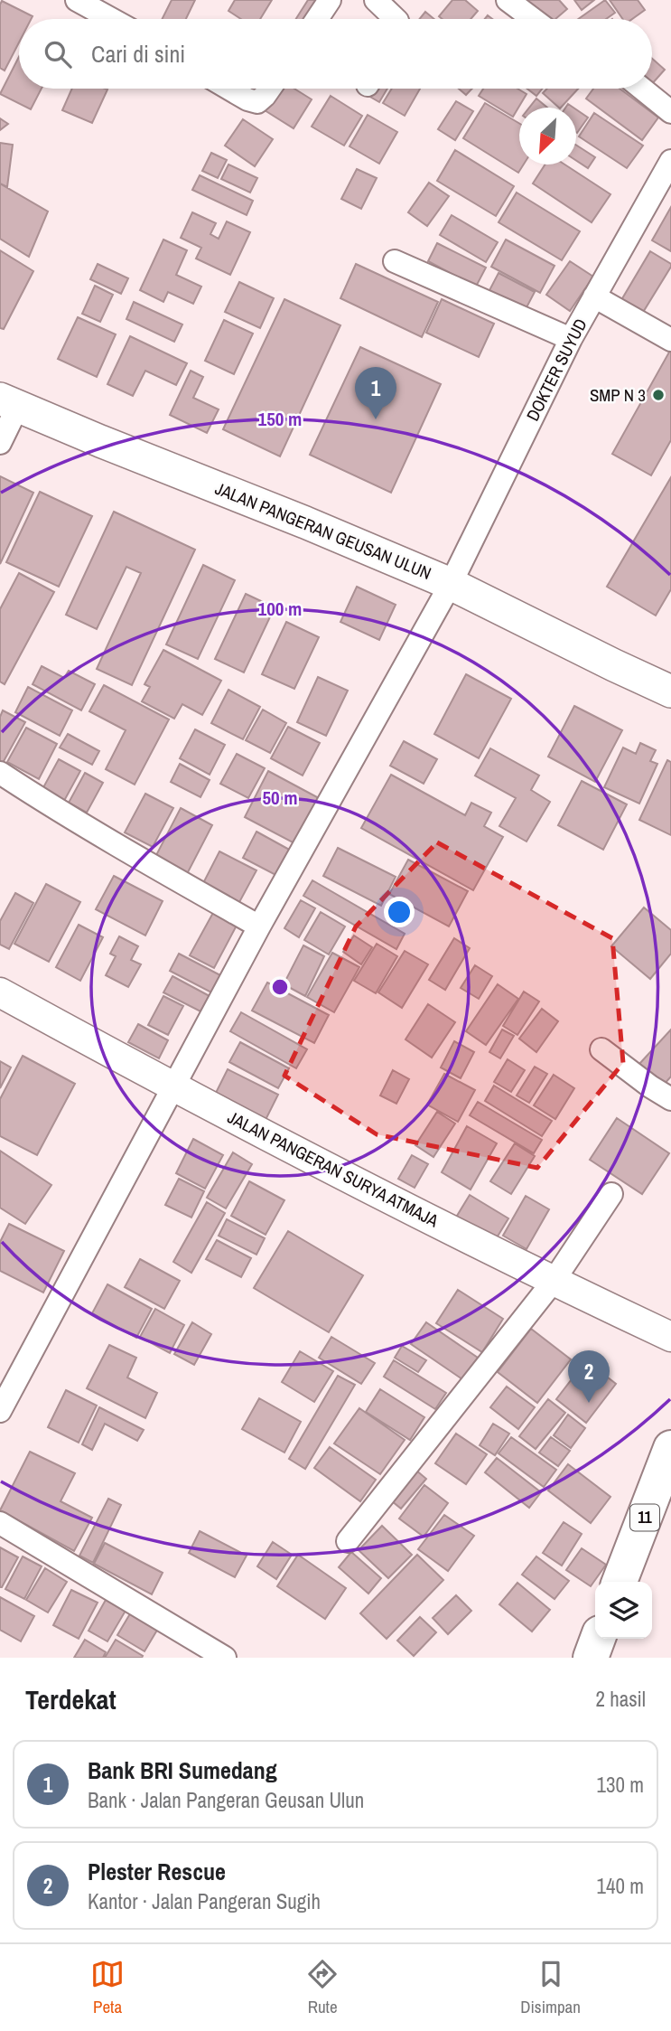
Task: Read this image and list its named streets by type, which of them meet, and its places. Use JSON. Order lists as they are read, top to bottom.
{
  "streets": {
    "highway": ["11"],
    "main road": ["JALAN PANGERAN GEUSAN ULUN"],
    "street": ["DOKTER SUYUD", "JALAN PANGERAN SURYA ATMAJA"]
  },
  "crossings": [
    ["DOKTER SUYUD", "JALAN PANGERAN GEUSAN ULUN"],
    ["DOKTER SUYUD", "JALAN PANGERAN SURYA ATMAJA"]
  ],
  "places": ["SMP N 3"],
  "north": "bottom left",
  "page": {
    "search": "Cari di sini",
    "pins": ["1", "2"],
    "heading": ["Terdekat", "2 hasil"],
    "list": [
      {
        "mark": "1",
        "name": "Bank BRI Sumedang",
        "note": "Bank · Jalan Pangeran Geusan Ulun",
        "value": "130 m"
      },
      {
        "mark": "2",
        "name": "Plester Rescue",
        "note": "Kantor · Jalan Pangeran Sugih",
        "value": "140 m"
      }
    ],
    "nav": ["Peta", "Rute", "Disimpan"]
  },
  "rings": ["150 m", "100 m", "50 m"]
}
